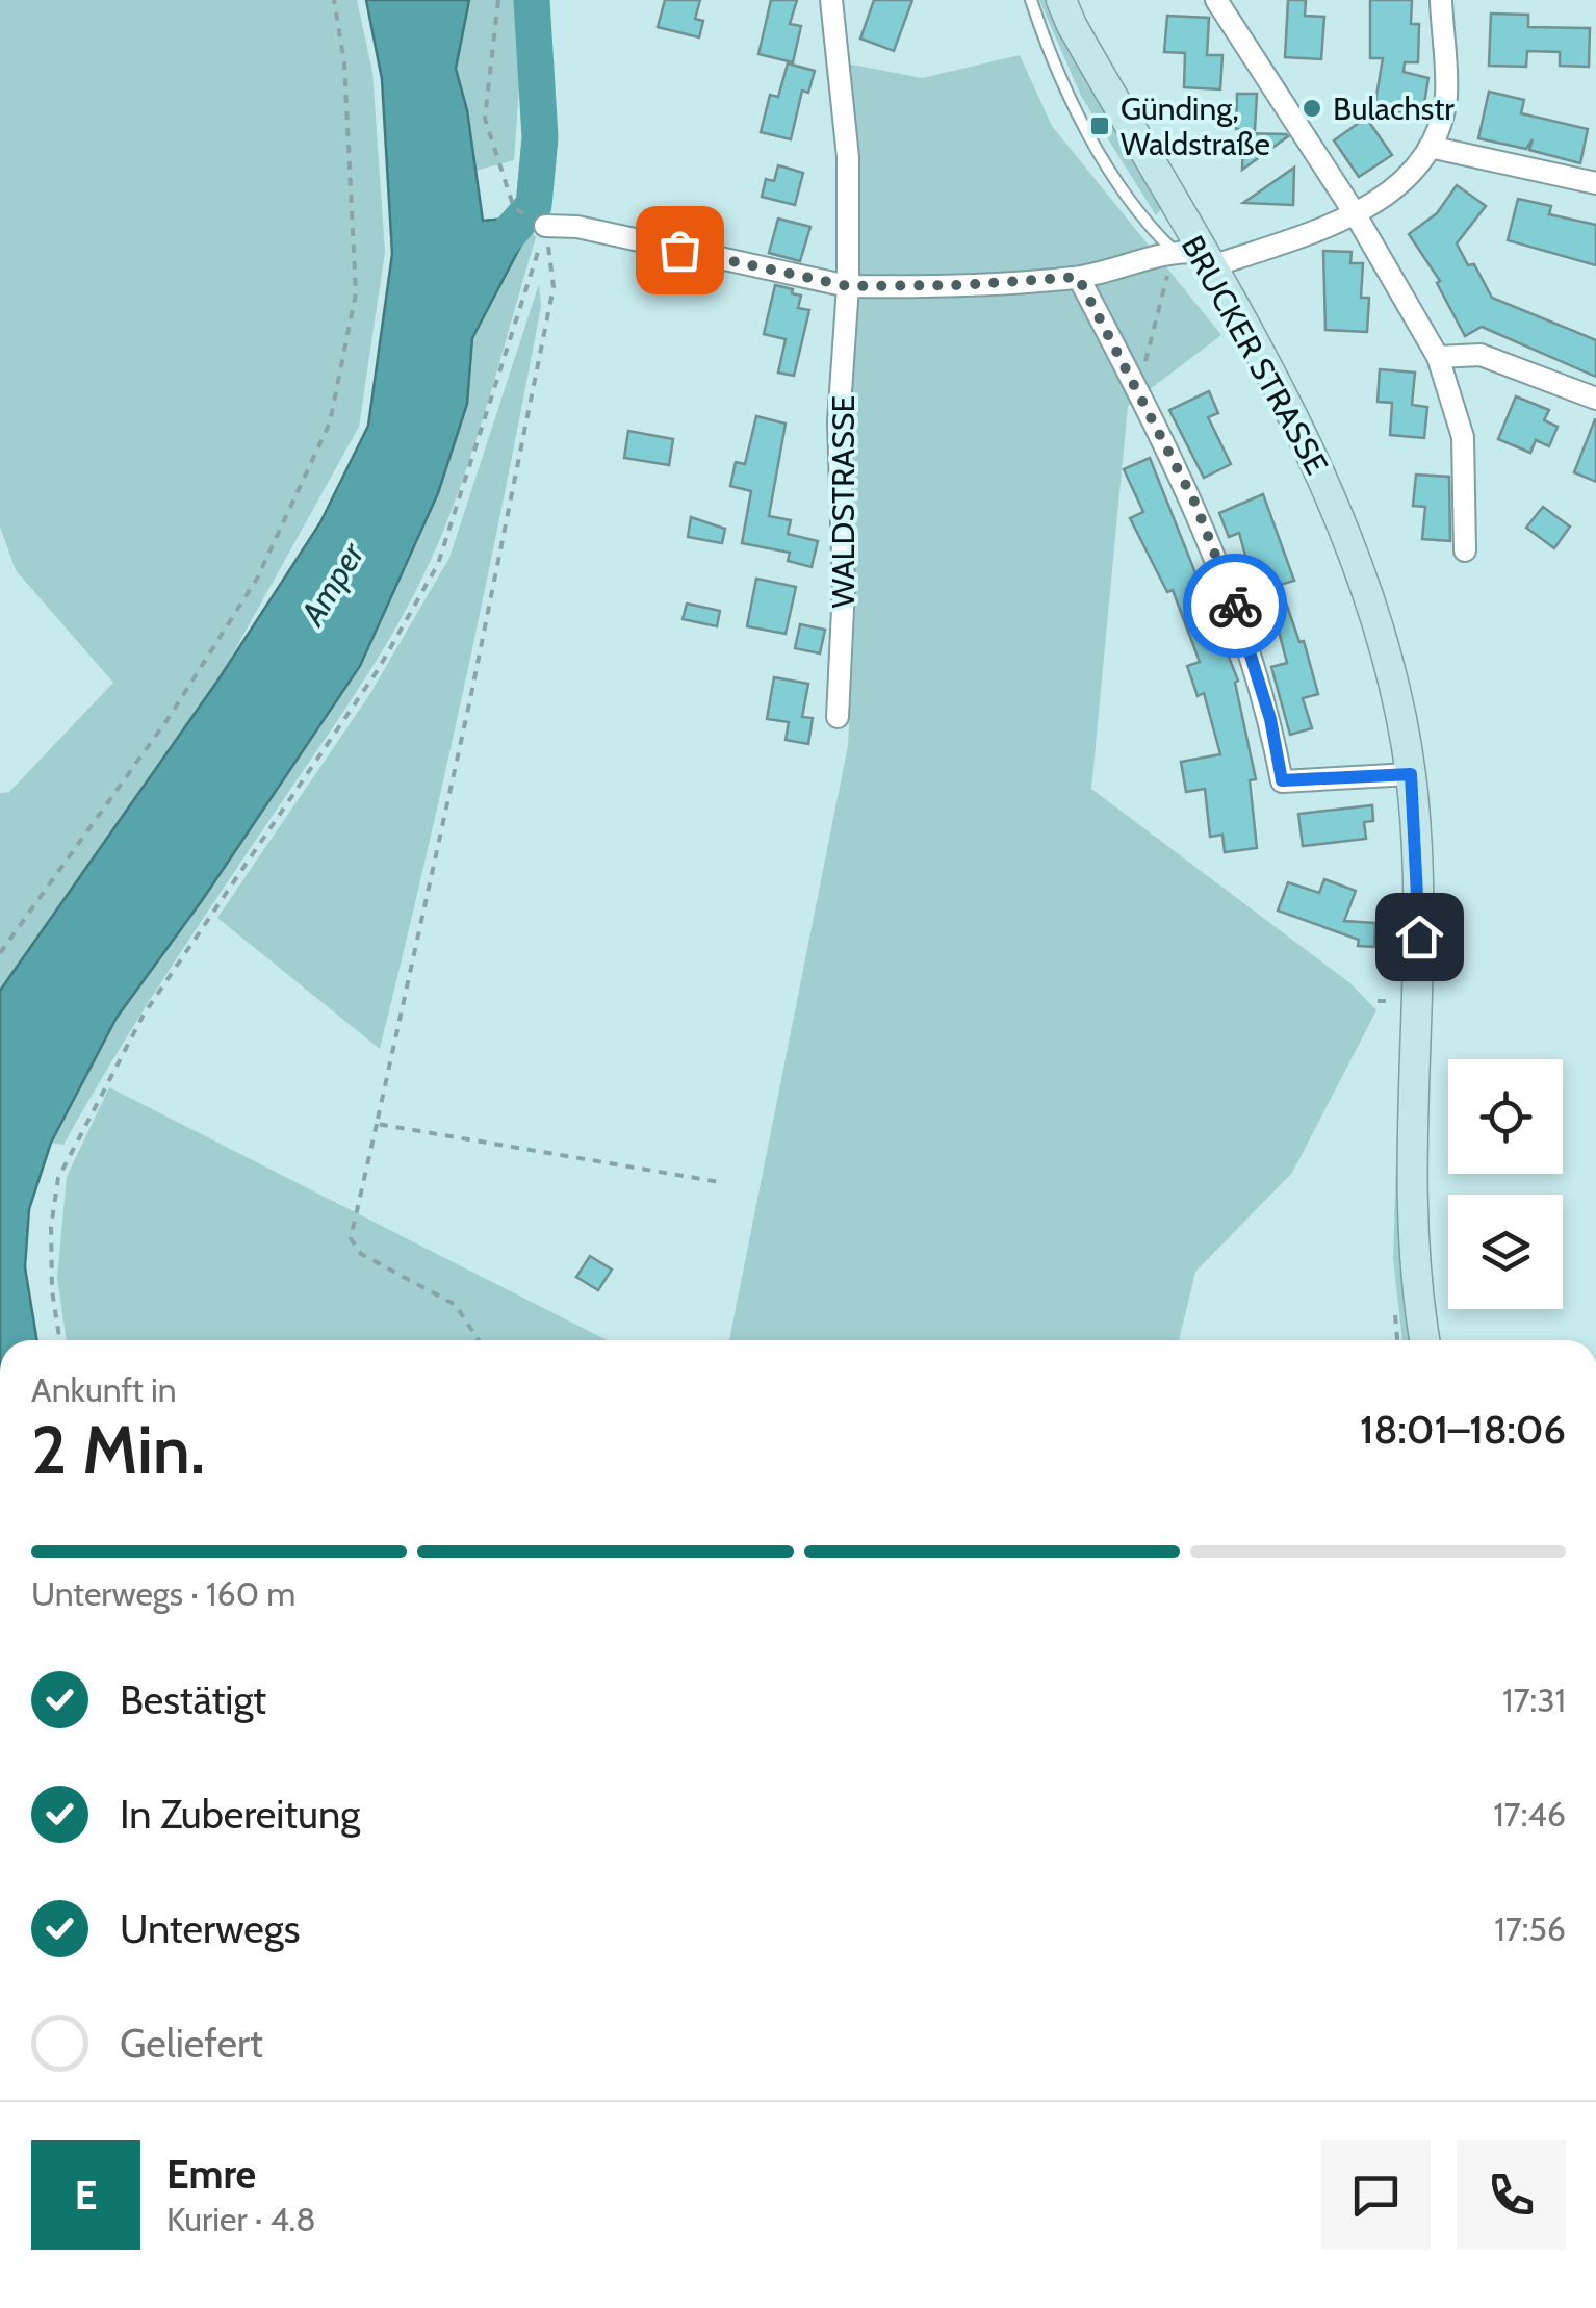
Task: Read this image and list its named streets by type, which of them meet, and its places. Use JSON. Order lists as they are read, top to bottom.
{
  "streets": {
    "main road": ["BRUCKER STRASSE"],
    "street": ["WALDSTRASSE"]
  },
  "water": ["Amper"],
  "places": {
    "other": ["Bulachstr"],
    "transit": ["Günding, Waldstraße"]
  },
  "page": {
    "heading": ["2 Min.", "Ankunft in", "18:01–18:06"],
    "panel": ["Emre", "Kurier · 4.8"],
    "bar": "Unterwegs · 160 m",
    "list": [
      ["Bestätigt", "17:31"],
      ["In Zubereitung", "17:46"],
      ["Unterwegs", "17:56"],
      "Geliefert"
    ],
    "round": "E"
  }
}
